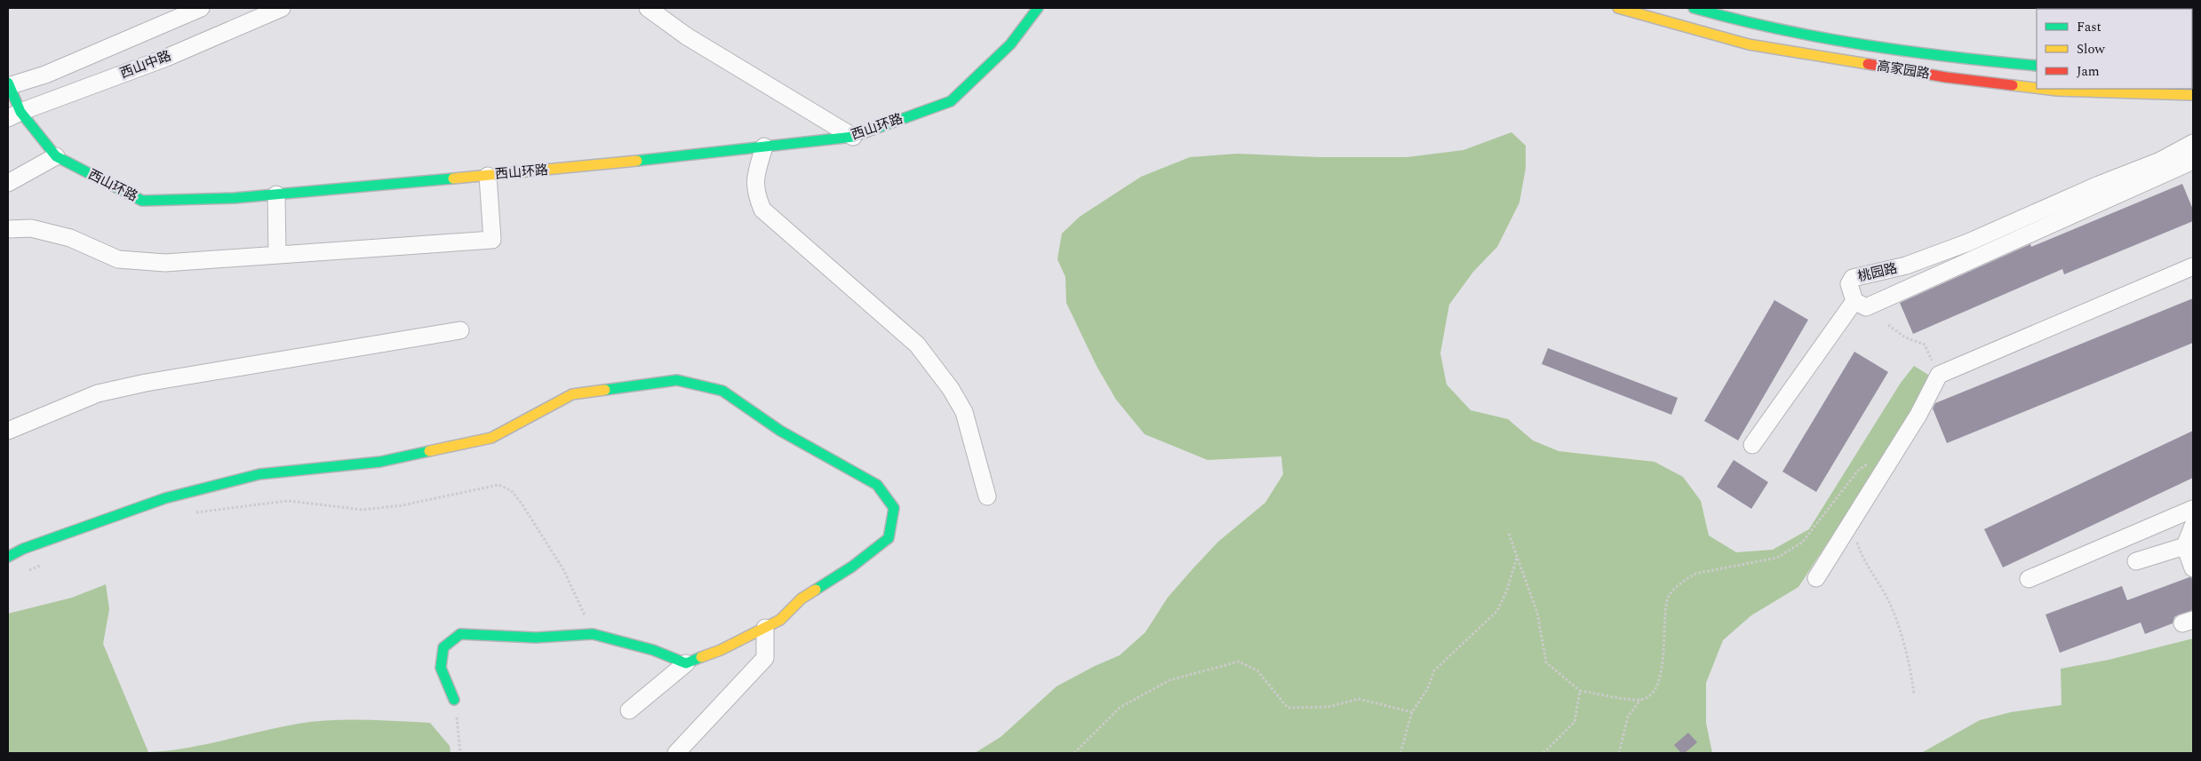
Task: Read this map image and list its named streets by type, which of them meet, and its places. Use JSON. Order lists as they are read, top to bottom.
{
  "streets": {
    "street": [
      "西山中路",
      "高家园路",
      "西山环路",
      "桃园路"
    ]
  },
  "crossings": [
    ["西山中路", "西山环路"]
  ],
  "legend": ["Fast", "Slow", "Jam"]
}
